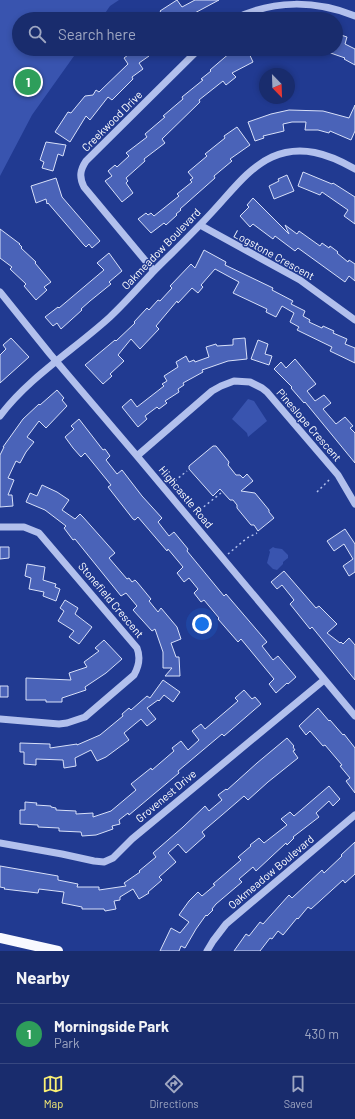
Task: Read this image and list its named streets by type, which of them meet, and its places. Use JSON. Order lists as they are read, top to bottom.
{
  "streets": {
    "street": [
      "Creekwood Drive",
      "Oakmeadow Boulevard",
      "Logstone Crescent",
      "Pineslope Crescent",
      "Highcastle Road",
      "Stonefield Crescent",
      "Grovenest Drive"
    ]
  },
  "crossings": [
    ["Creekwood Drive", "Oakmeadow Boulevard"],
    ["Oakmeadow Boulevard", "Logstone Crescent"],
    ["Oakmeadow Boulevard", "Highcastle Road"],
    ["Pineslope Crescent", "Highcastle Road"],
    ["Highcastle Road", "Grovenest Drive"]
  ],
  "north": "bottom right",
  "page": {
    "search": "Search here",
    "pins": "1",
    "heading": "Nearby",
    "list": [
      {
        "mark": "1",
        "name": "Morningside Park",
        "note": "Park",
        "value": "430 m"
      }
    ],
    "nav": ["Map", "Directions", "Saved"]
  }
}
